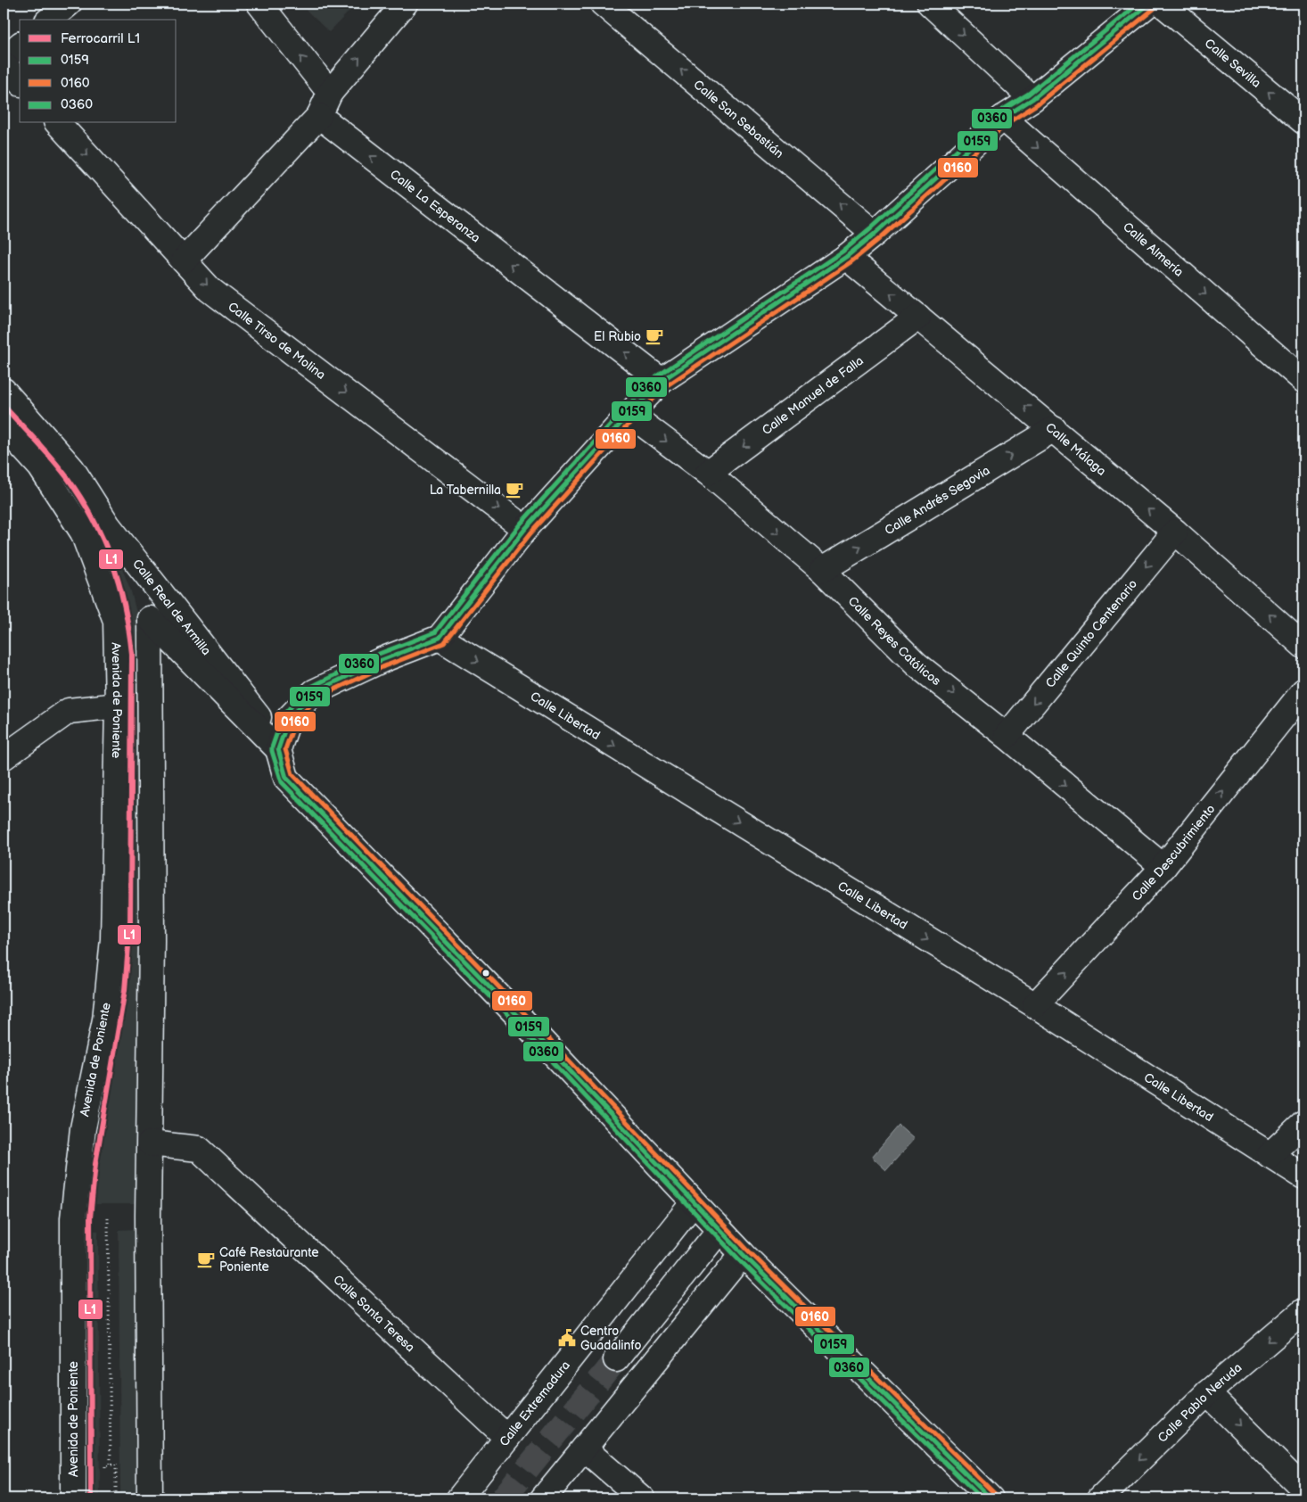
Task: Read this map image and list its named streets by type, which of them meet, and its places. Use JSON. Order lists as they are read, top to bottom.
{
  "streets": {
    "street": [
      "Calle Sevilla",
      "Calle San Sebastián",
      "Calle La Esperanza",
      "Calle Almería",
      "Calle Tirso de Molina",
      "Calle Manuel de Falla",
      "Calle Málaga",
      "Calle Andrés Segovia",
      "Calle Real de Armilla",
      "Calle Quinto Centenario",
      "Calle Reyes Católicos",
      "Avenida de Poniente",
      "Calle Libertad",
      "Calle Descubrimiento",
      "Calle Santa Teresa",
      "Calle Extremadura",
      "Calle Pablo Neruda"
    ]
  },
  "crossings": [
    ["Calle Manuel de Falla", "Calle Málaga"],
    ["Calle Manuel de Falla", "Calle Reyes Católicos"],
    ["Calle Málaga", "Calle Andrés Segovia"],
    ["Calle Málaga", "Calle Quinto Centenario"],
    ["Calle Andrés Segovia", "Calle Reyes Católicos"],
    ["Calle Quinto Centenario", "Calle Reyes Católicos"],
    ["Calle Reyes Católicos", "Calle Descubrimiento"],
    ["Calle Libertad", "Calle Descubrimiento"],
    ["Calle Santa Teresa", "Calle Extremadura"]
  ],
  "one_way": [
    "Calle Sevilla",
    "Calle San Sebastián",
    "Calle La Esperanza",
    "Calle Almería",
    "Calle Tirso de Molina",
    "Calle Málaga",
    "Calle Andrés Segovia",
    "Calle Quinto Centenario",
    "Calle Reyes Católicos",
    "Calle Libertad",
    "Calle Descubrimiento",
    "Calle Pablo Neruda"
  ],
  "places": {
    "cafe": ["El Rubio", "La Tabernilla", "Café Restaurante Poniente"],
    "public building": ["Centro Guadalinfo"]
  },
  "lines": [
    "transit line 0159",
    "transit line 0360",
    "transit line 0160",
    "rail line L1"
  ],
  "legend": [
    "Ferrocarril L1",
    "0159",
    "0160",
    "0360"
  ]
}
